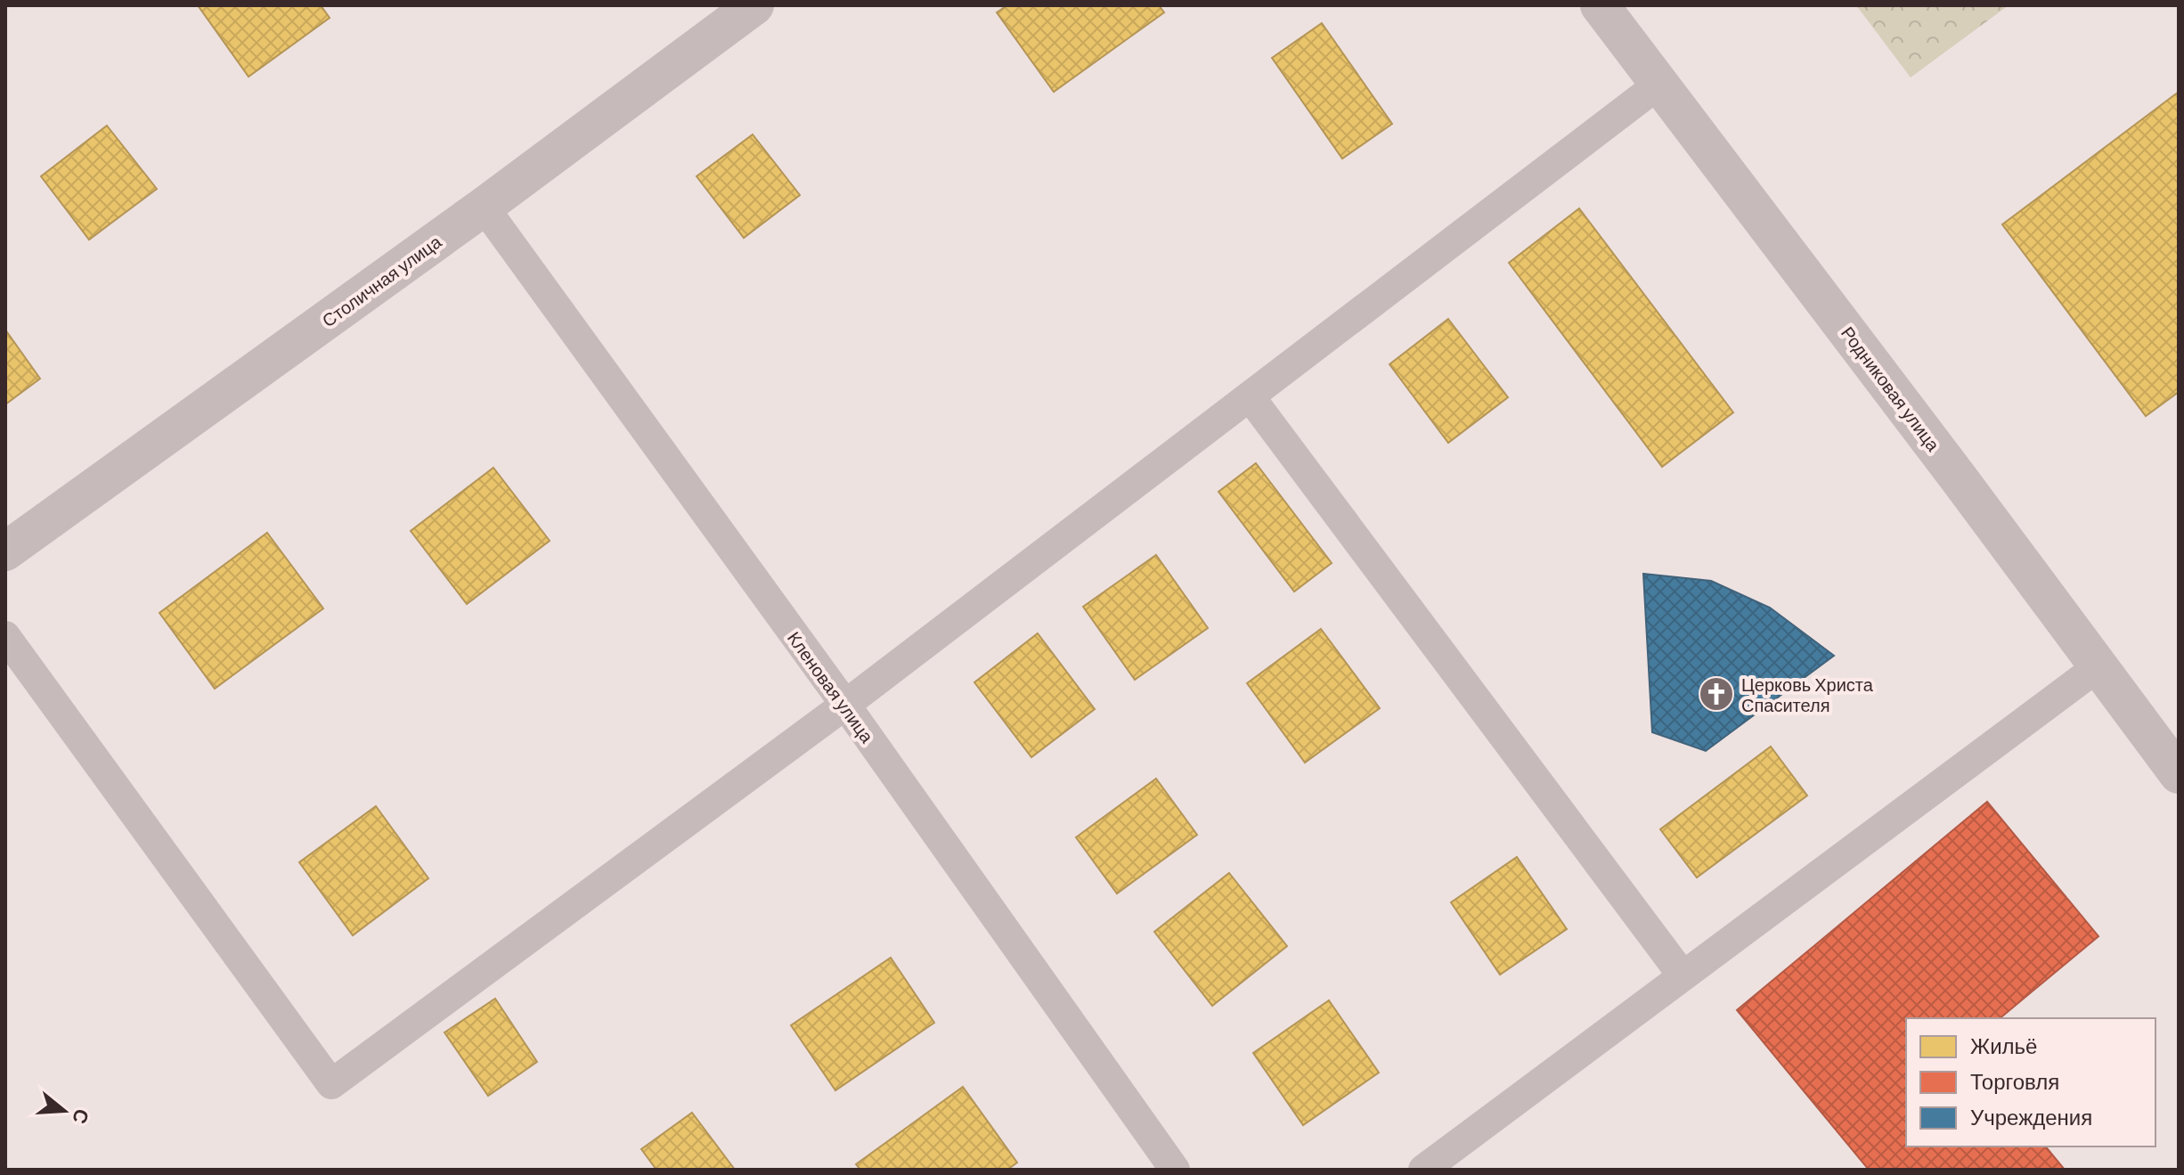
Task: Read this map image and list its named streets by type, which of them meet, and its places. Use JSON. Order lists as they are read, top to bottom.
{
  "streets": {
    "street": ["Столичная улица", "Родниковая улица"],
    "lane": ["Кленовая улица"]
  },
  "crossings": [
    ["Столичная улица", "Кленовая улица"]
  ],
  "places": {
    "church": ["Церковь Христа Спасителя"]
  },
  "legend": ["Жильё", "Торговля", "Учреждения"],
  "north": "right"
}
